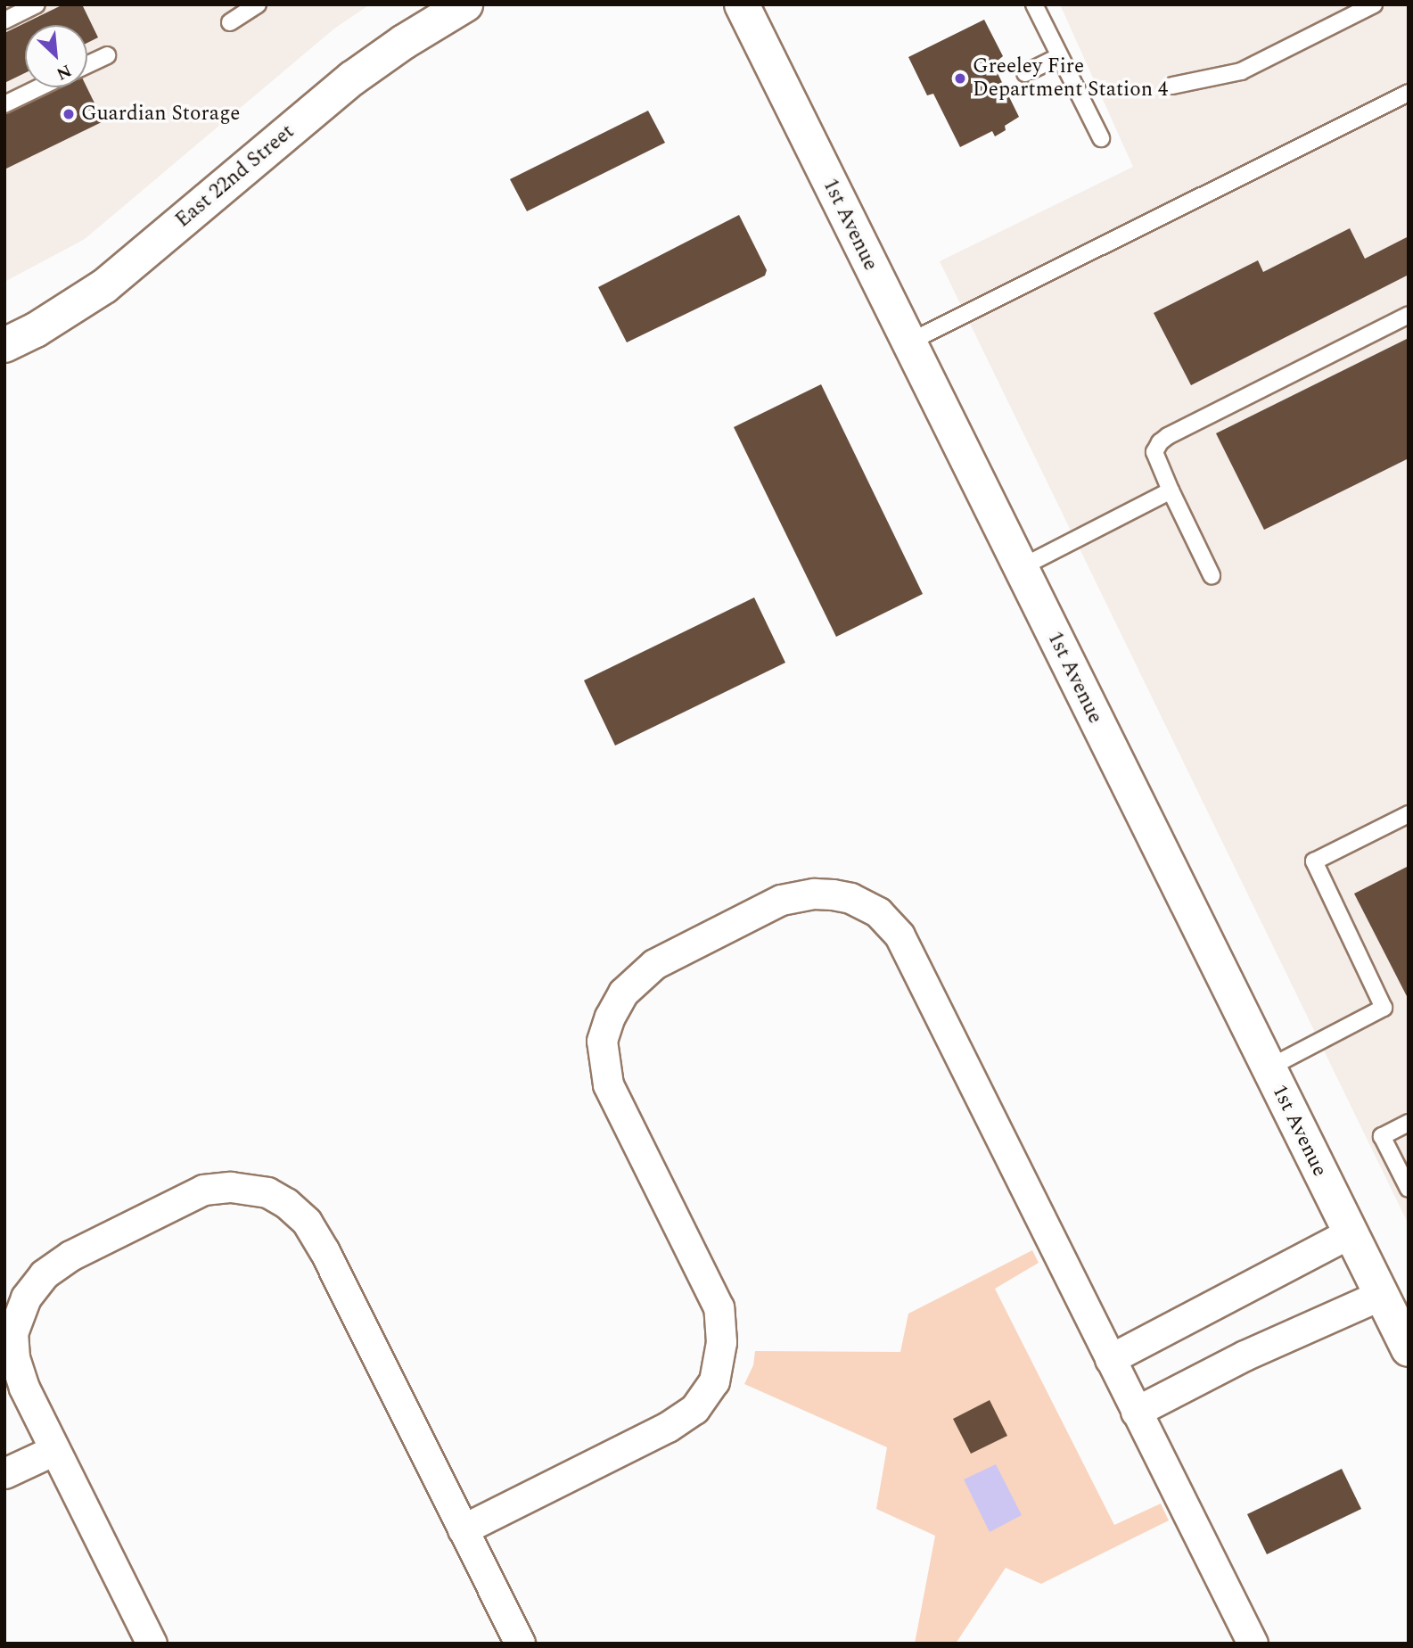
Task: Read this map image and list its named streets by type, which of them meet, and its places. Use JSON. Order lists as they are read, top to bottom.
{
  "streets": {
    "main road": ["East 22nd Street", "1st Avenue"]
  },
  "places": ["Greeley Fire Department Station 4", "Guardian Storage"],
  "north": "bottom right"
}
